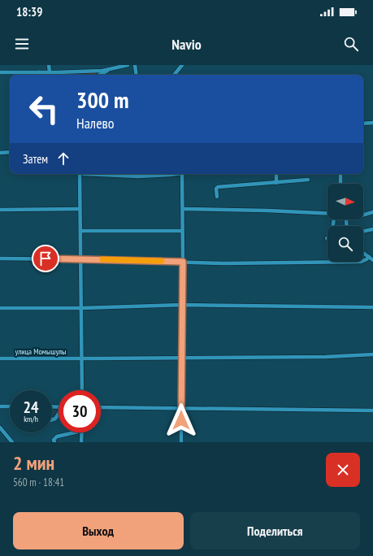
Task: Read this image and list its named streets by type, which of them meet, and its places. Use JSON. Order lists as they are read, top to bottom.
{
  "streets": {
    "street": ["улица Момышулы"]
  },
  "north": "right",
  "page": {
    "status": "18:39",
    "header": "Navio",
    "turn": ["300 m", "Налево"],
    "then": "Затем",
    "speed": "24 km/h",
    "limit": "30",
    "heading": ["2 мин", "560 m · 18:41"],
    "buttons": ["Выход", "Поделиться"]
  }
}
